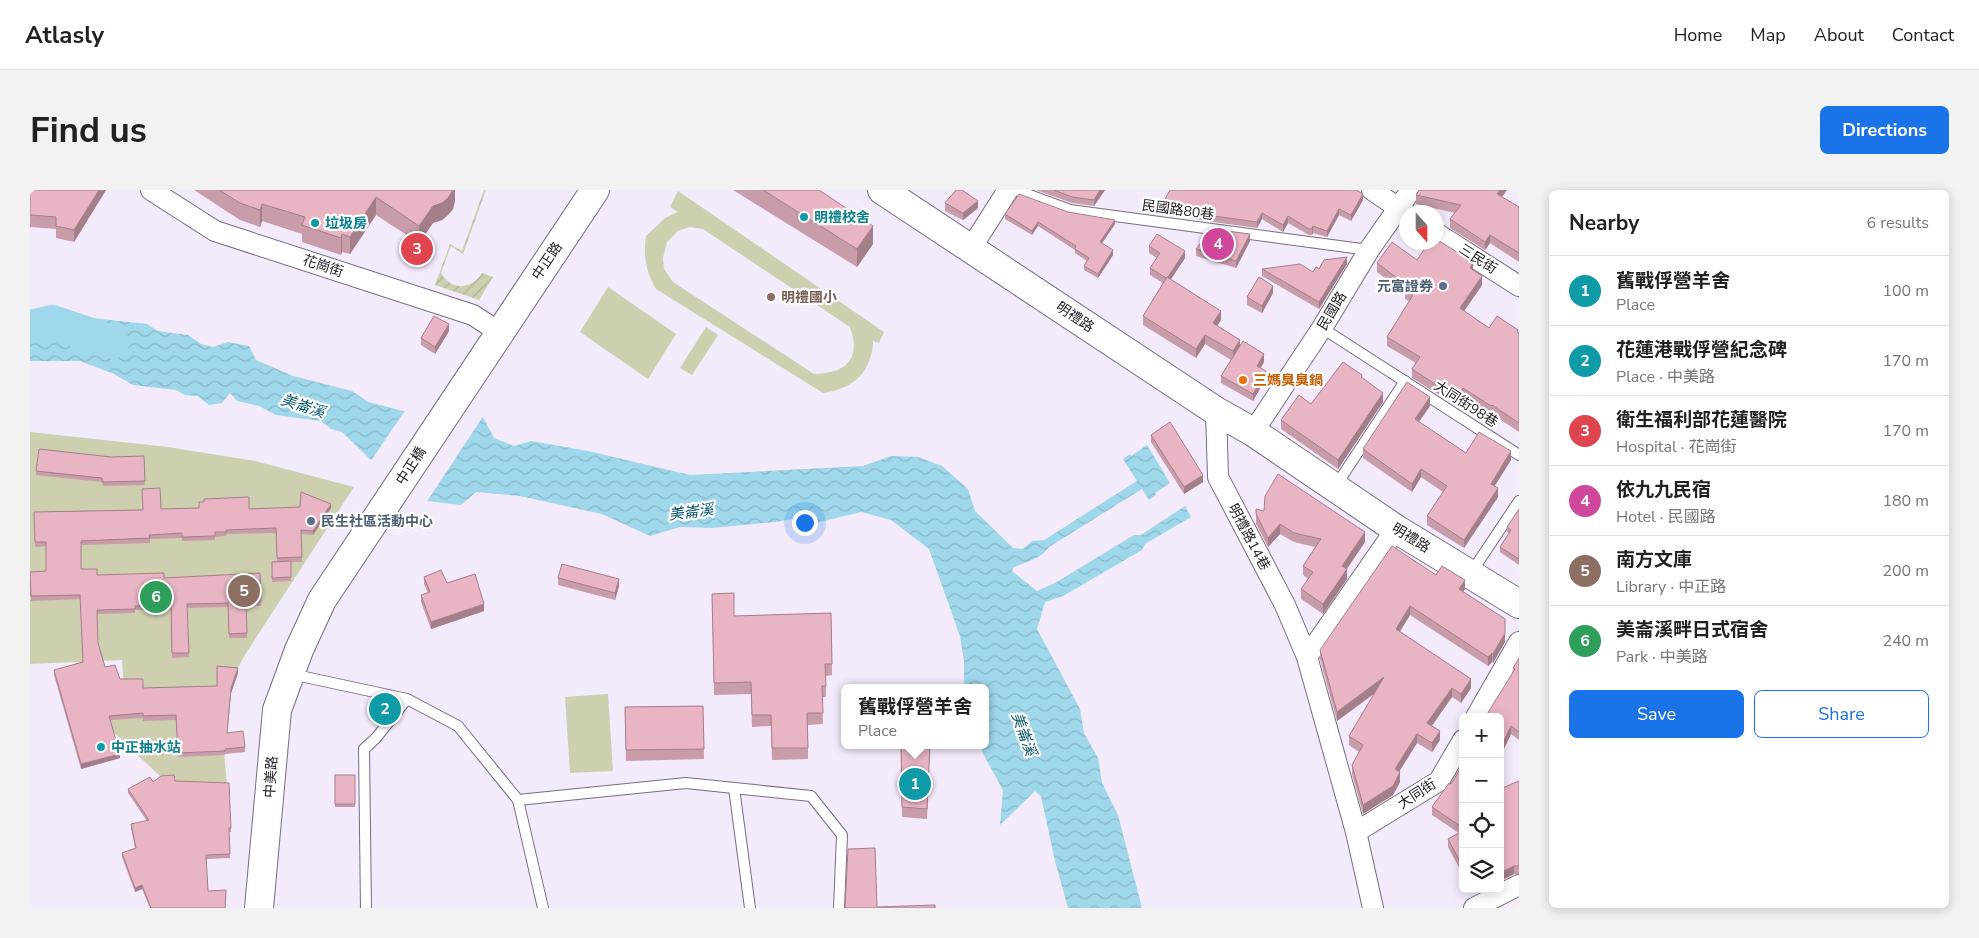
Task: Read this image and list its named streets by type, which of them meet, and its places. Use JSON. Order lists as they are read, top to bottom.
{
  "streets": {
    "main road": [
      "中正路",
      "明禮路",
      "中正橋",
      "中美路"
    ],
    "street": [
      "三民街",
      "花崗街",
      "民國路",
      "明禮路14巷",
      "大同街"
    ],
    "lane": ["民國路80巷", "大同街98巷"]
  },
  "crossings": [
    ["民國路80巷", "民國路"],
    ["中正路", "花崗街"],
    ["中正路", "中正橋"],
    ["花崗街", "中正橋"],
    ["民國路", "明禮路"],
    ["民國路", "大同街98巷"],
    ["明禮路", "明禮路14巷"],
    ["中正橋", "中美路"],
    ["明禮路14巷", "大同街"]
  ],
  "water": ["美崙溪"],
  "places": [
    "明禮校舍",
    "垃圾房",
    "元富證券",
    "明禮國小",
    "三媽臭臭鍋",
    "民生社區活動中心",
    "中正抽水站"
  ],
  "north": "bottom",
  "page": {
    "header": "Atlasly",
    "nav": [
      "Home",
      "Map",
      "About",
      "Contact"
    ],
    "buttons": [
      "Directions",
      ["Save", "Share"]
    ],
    "title": "Find us",
    "heading": ["Nearby", "6 results"],
    "pins": [
      "4",
      "3",
      "5",
      "6",
      "2",
      "1"
    ],
    "list": [
      {
        "mark": "1",
        "name": "舊戰俘營羊舍",
        "note": "Place",
        "value": "100 m"
      },
      {
        "mark": "2",
        "name": "花蓮港戰俘營紀念碑",
        "note": "Place · 中美路",
        "value": "170 m"
      },
      {
        "mark": "3",
        "name": "衛生福利部花蓮醫院",
        "note": "Hospital · 花崗街",
        "value": "170 m"
      },
      {
        "mark": "4",
        "name": "依九九民宿",
        "note": "Hotel · 民國路",
        "value": "180 m"
      },
      {
        "mark": "5",
        "name": "南方文庫",
        "note": "Library · 中正路",
        "value": "200 m"
      },
      {
        "mark": "6",
        "name": "美崙溪畔日式宿舍",
        "note": "Park · 中美路",
        "value": "240 m"
      }
    ],
    "popup": ["舊戰俘營羊舍", "Place"],
    "map_buttons": ["+", "−"]
  }
}
